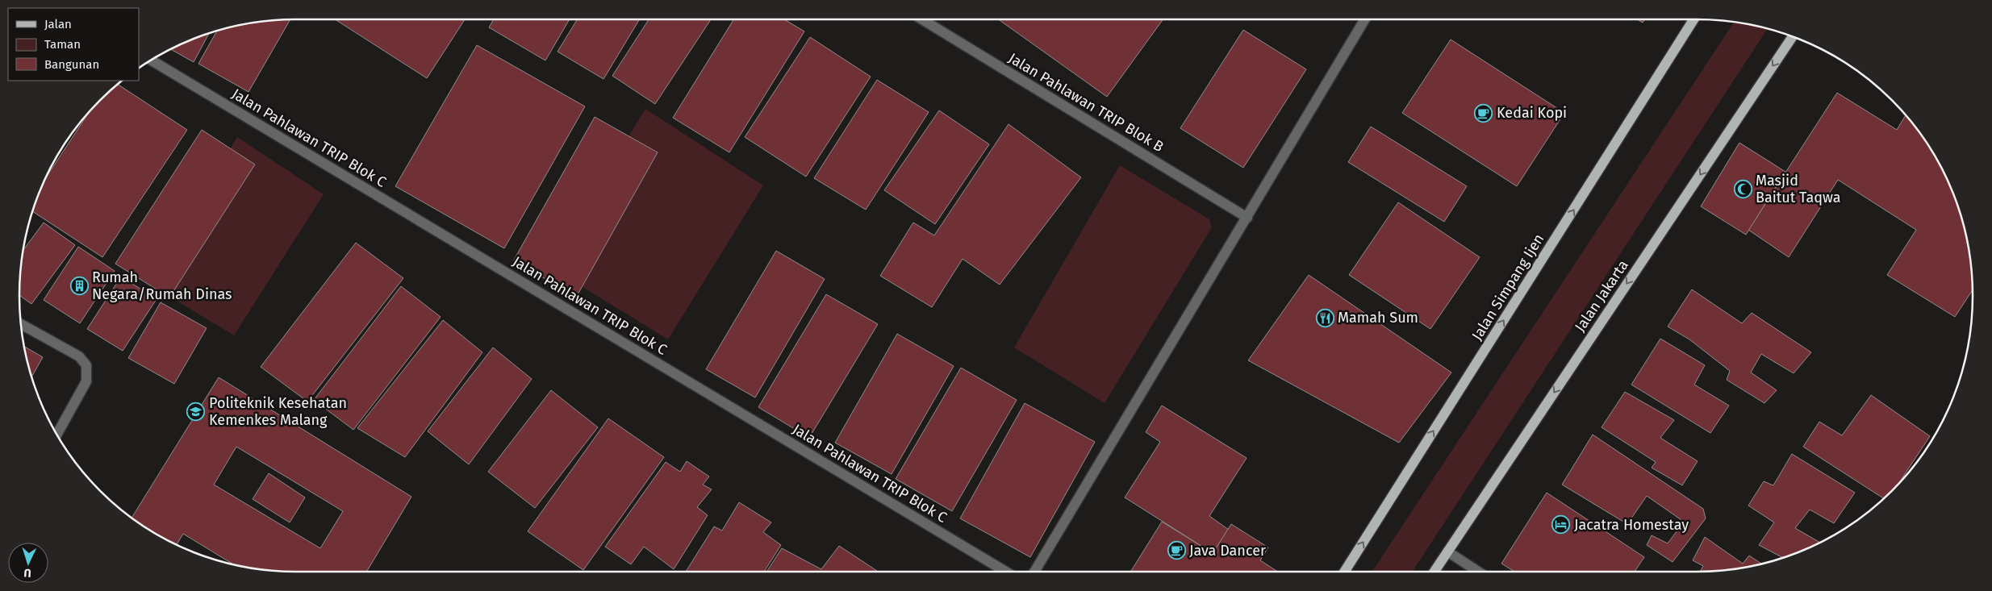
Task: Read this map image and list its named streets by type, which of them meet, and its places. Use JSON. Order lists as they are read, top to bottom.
{
  "streets": {
    "main road": ["Jalan Simpang Ijen", "Jalan Jakarta"],
    "street": ["Jalan Pahlawan TRIP Blok B", "Jalan Pahlawan TRIP Blok C"]
  },
  "one_way": ["Jalan Simpang Ijen", "Jalan Jakarta"],
  "places": {
    "cafe": ["Kedai Kopi", "Java Dancer"],
    "mosque": ["Masjid Baitut Taqwa"],
    "building": ["Rumah Negara/Rumah Dinas"],
    "restaurant": ["Mamah Sum"],
    "school or university": ["Politeknik Kesehatan Kemenkes Malang"],
    "hotel": ["Jacatra Homestay"]
  },
  "legend": ["Jalan", "Taman", "Bangunan"],
  "north": "bottom"
}
